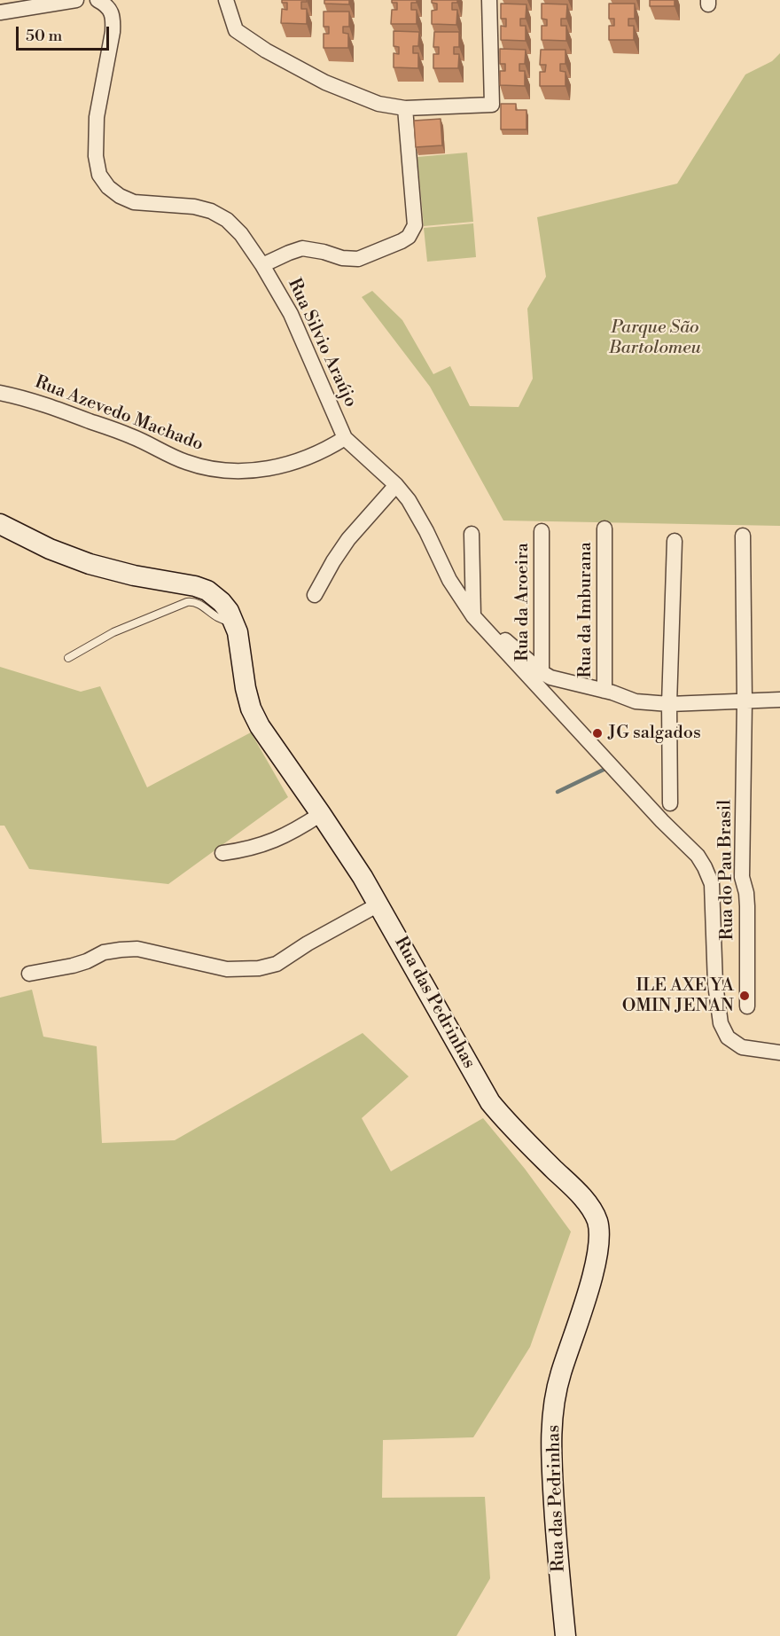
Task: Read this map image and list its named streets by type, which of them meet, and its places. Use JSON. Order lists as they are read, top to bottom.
{
  "streets": {
    "main road": ["Rua das Pedrinhas"],
    "street": [
      "Rua Silvio Araújo",
      "Rua Azevedo Machado",
      "Rua da Aroeira",
      "Rua da Imburana",
      "Rua do Pau Brasil"
    ]
  },
  "crossings": [
    ["Rua Silvio Araújo", "Rua Azevedo Machado"]
  ],
  "parks": ["Parque São Bartolomeu"],
  "places": ["JG salgados", "ILE AXE YA OMIN JENAN"],
  "scale_bar": "50 m"
}
